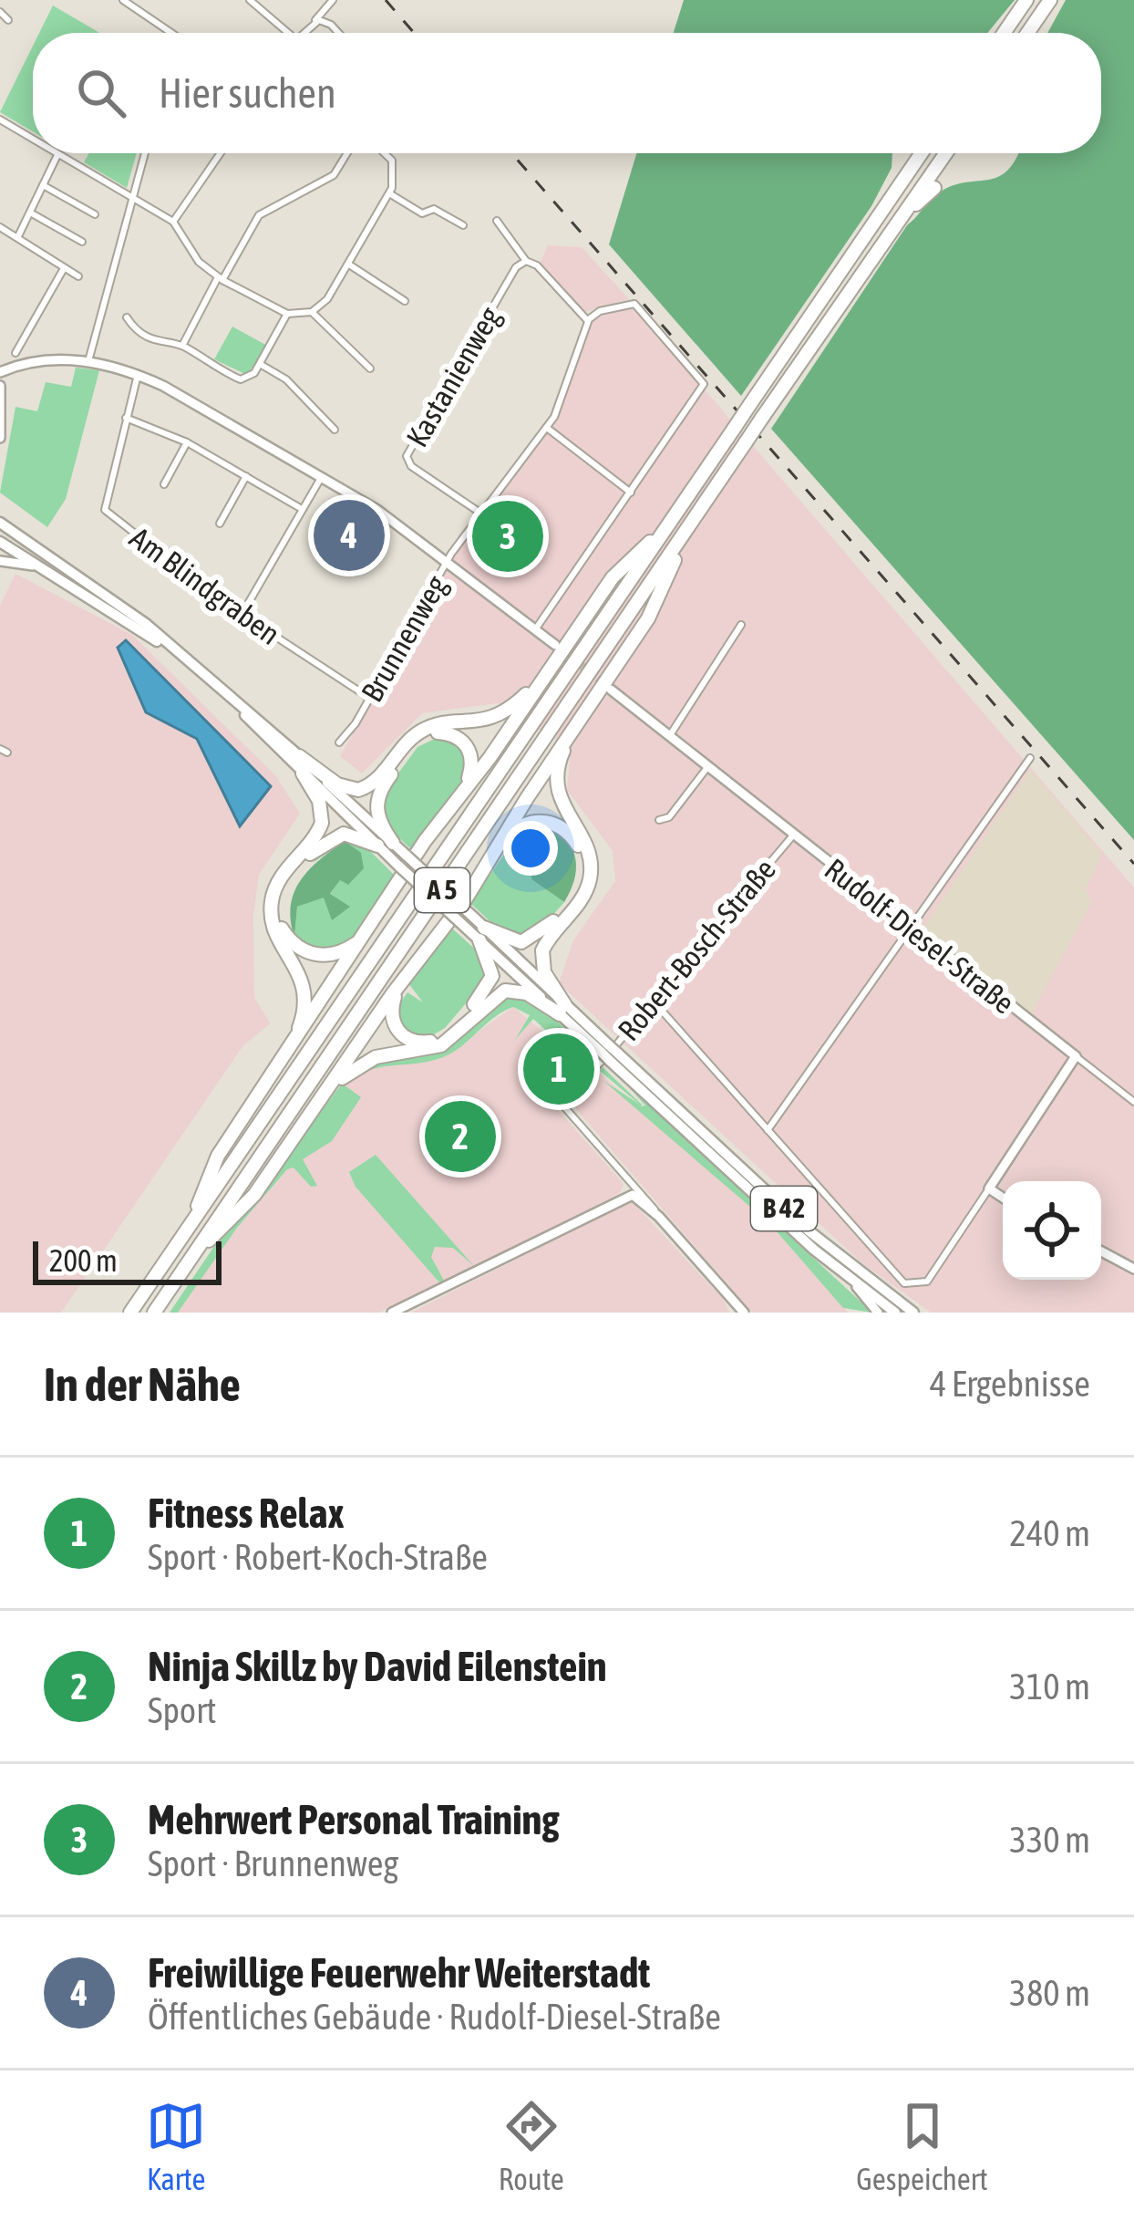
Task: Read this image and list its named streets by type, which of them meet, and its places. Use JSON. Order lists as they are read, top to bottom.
{
  "streets": {
    "highway": ["A 5"],
    "main road": ["B 42"],
    "street": [
      "Kastanienweg",
      "Am Blindgraben",
      "Brunnenweg",
      "Rudolf-Diesel-Straße",
      "Robert-Bosch-Straße"
    ]
  },
  "crossings": [
    ["Kastanienweg", "Brunnenweg"],
    ["Am Blindgraben", "Brunnenweg"],
    ["A 5", "B 42"],
    ["Rudolf-Diesel-Straße", "Robert-Bosch-Straße"],
    ["Robert-Bosch-Straße", "B 42"]
  ],
  "scale_bar": "200 m",
  "page": {
    "search": "Hier suchen",
    "pins": [
      "4",
      "3",
      "1",
      "2"
    ],
    "scale": "200 m",
    "heading": ["In der Nähe", "4 Ergebnisse"],
    "list": [
      {
        "mark": "1",
        "name": "Fitness Relax",
        "note": "Sport · Robert-Koch-Straße",
        "value": "240 m"
      },
      {
        "mark": "2",
        "name": "Ninja Skillz by David Eilenstein",
        "note": "Sport",
        "value": "310 m"
      },
      {
        "mark": "3",
        "name": "Mehrwert Personal Training",
        "note": "Sport · Brunnenweg",
        "value": "330 m"
      },
      {
        "mark": "4",
        "name": "Freiwillige Feuerwehr Weiterstadt",
        "note": "Öffentliches Gebäude · Rudolf-Diesel-Straße",
        "value": "380 m"
      }
    ],
    "nav": ["Karte", "Route", "Gespeichert"]
  }
}
